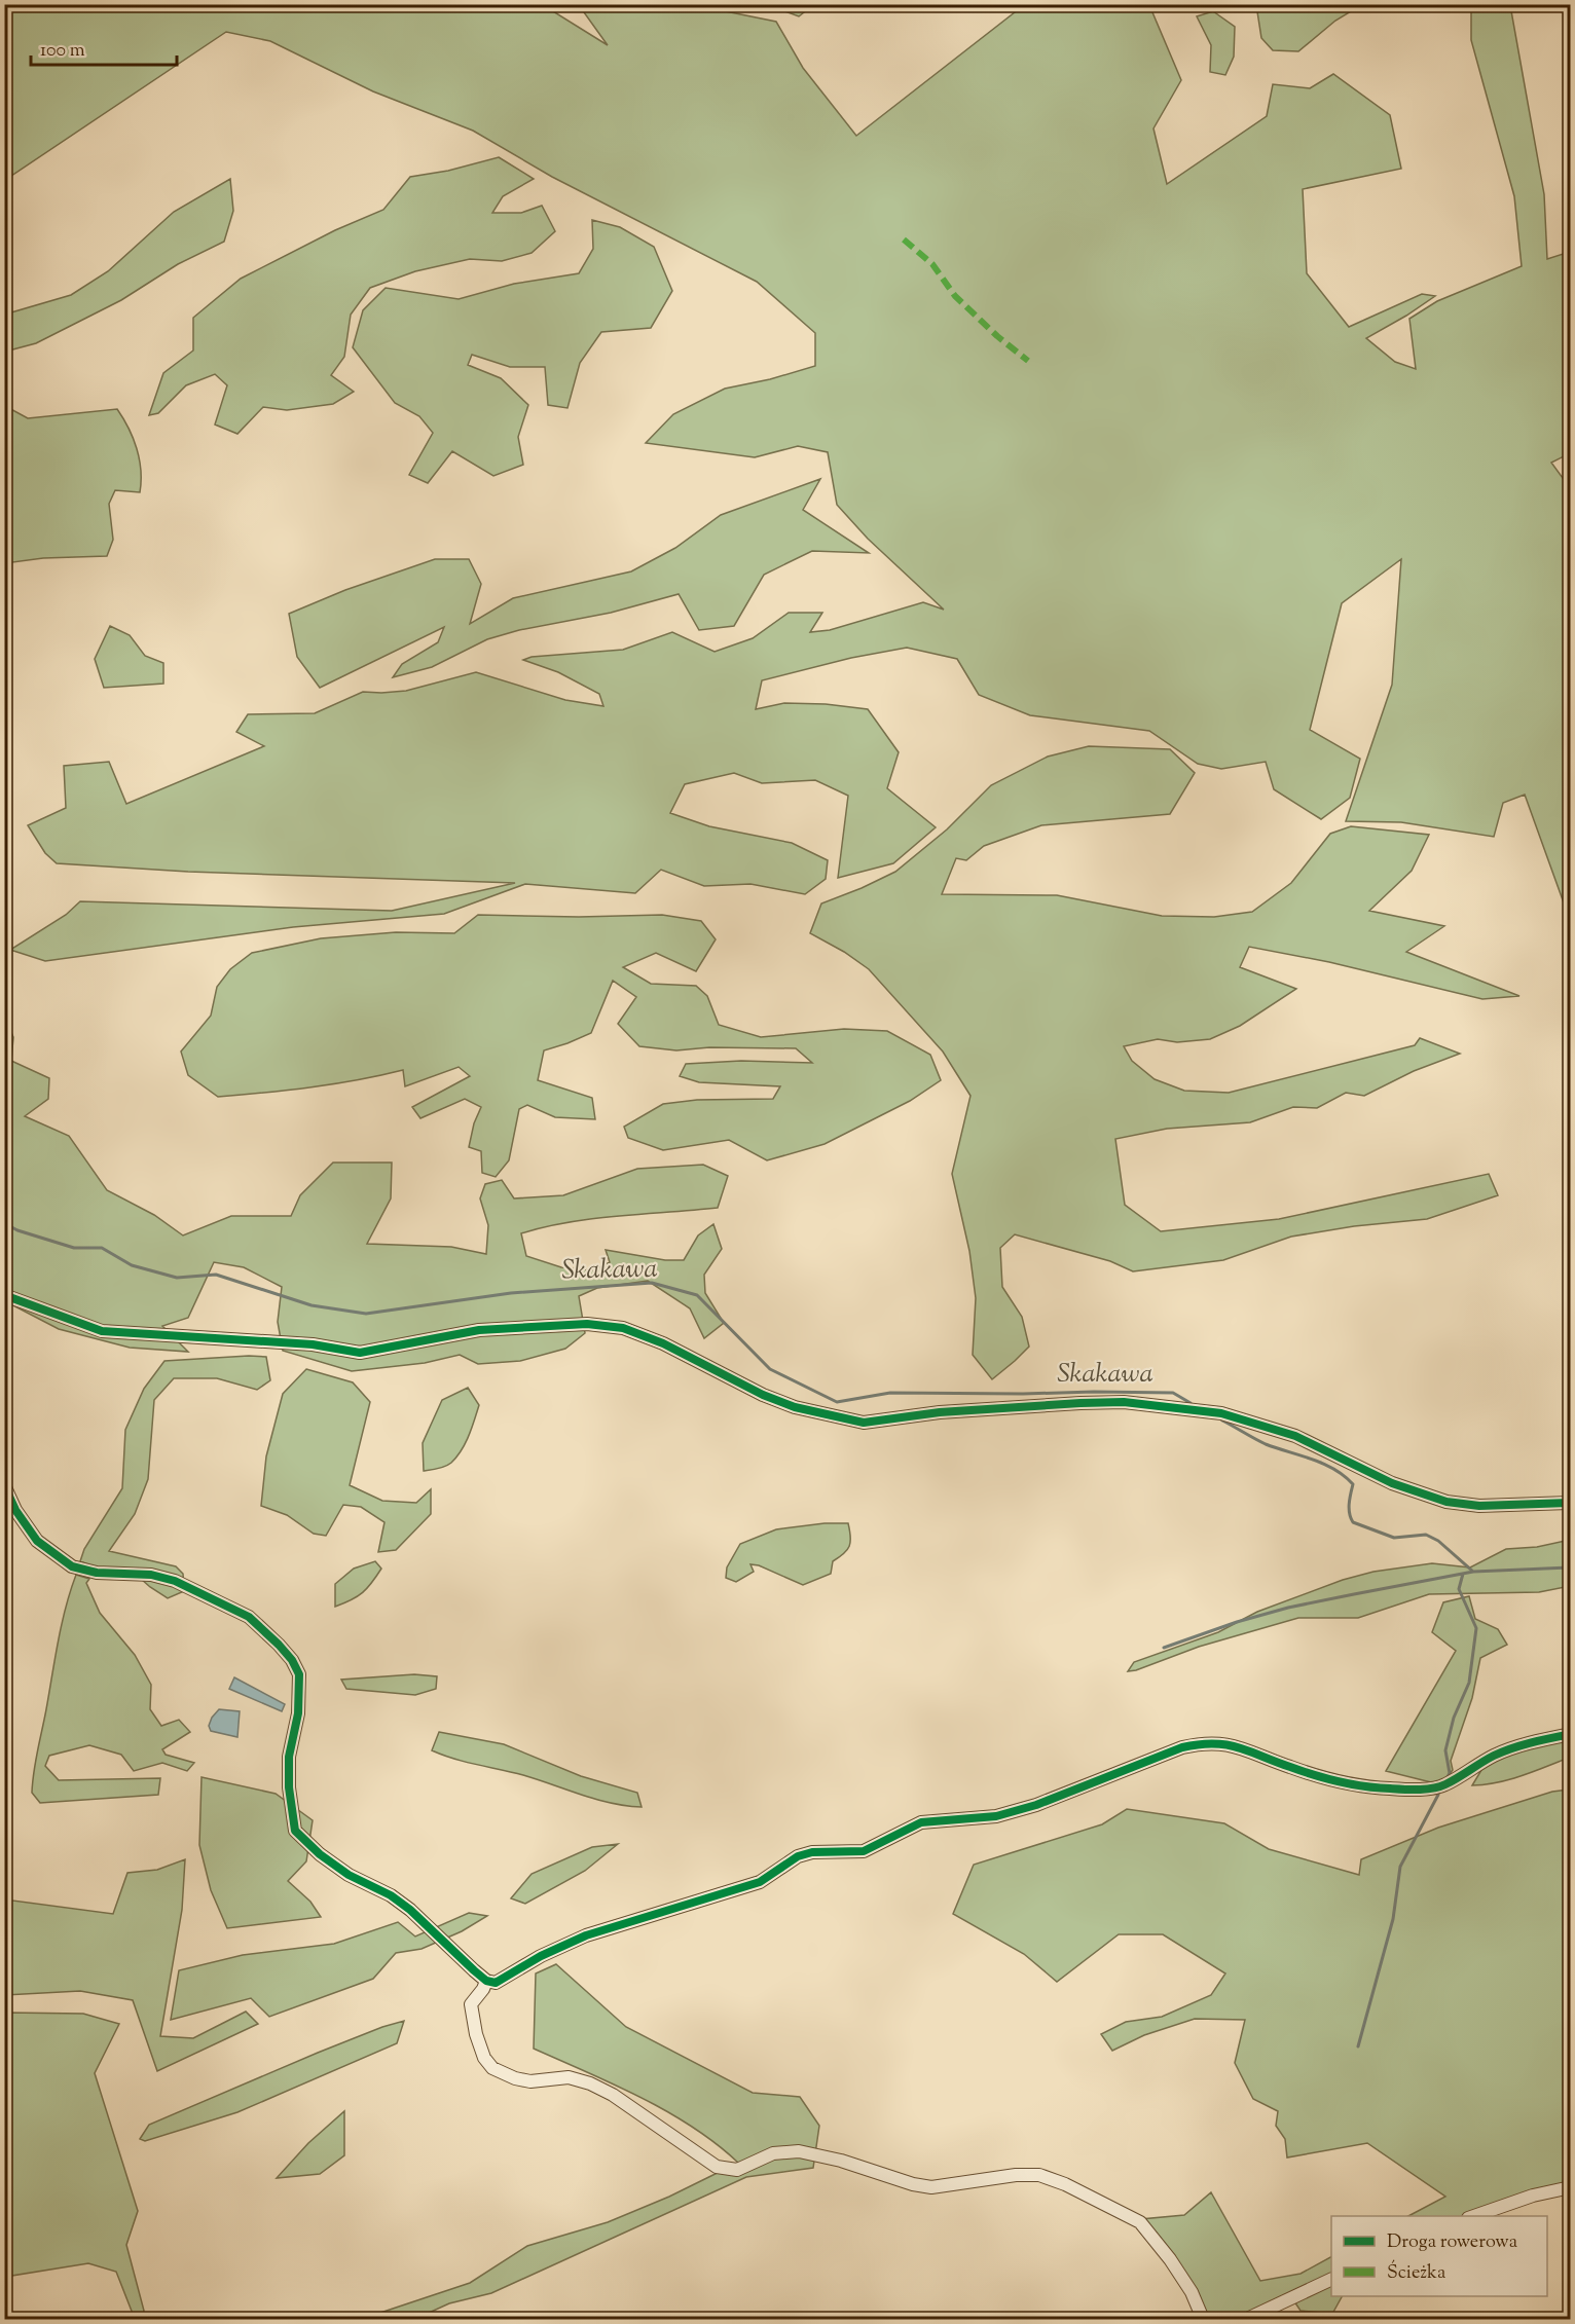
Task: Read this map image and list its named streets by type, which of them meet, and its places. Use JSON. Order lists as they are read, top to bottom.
{
  "water": ["Skakawa"],
  "legend": ["Droga rowerowa", "Ścieżka"],
  "scale_bar": "100 m"
}
